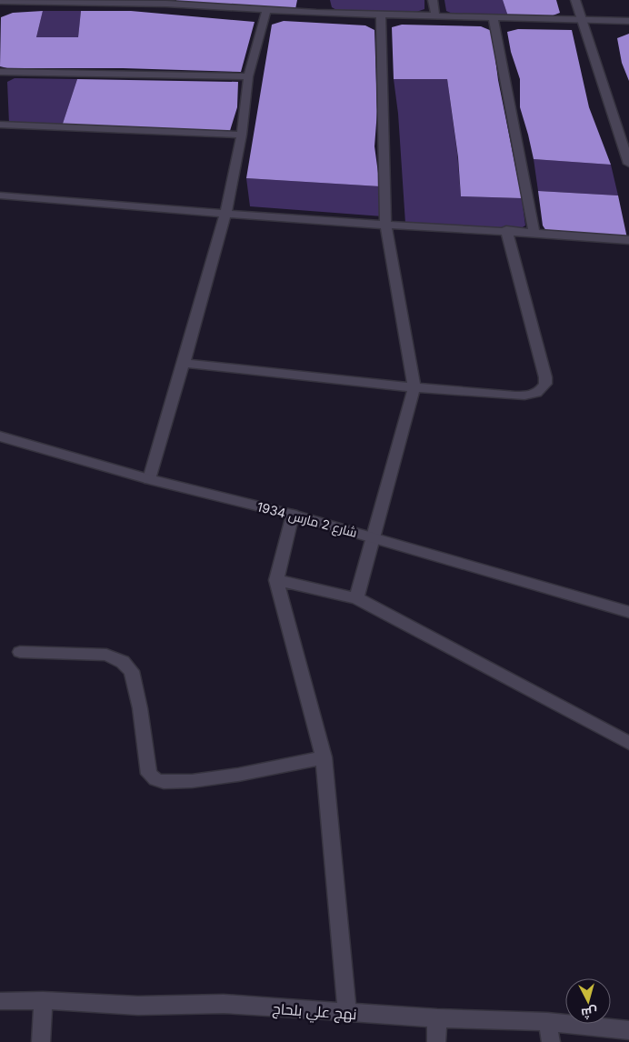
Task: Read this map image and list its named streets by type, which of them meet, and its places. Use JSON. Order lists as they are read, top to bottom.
{
  "streets": {
    "street": ["شارع 2 مارس 1934", "نهج علي بلحاج"]
  },
  "north": "bottom"
}
